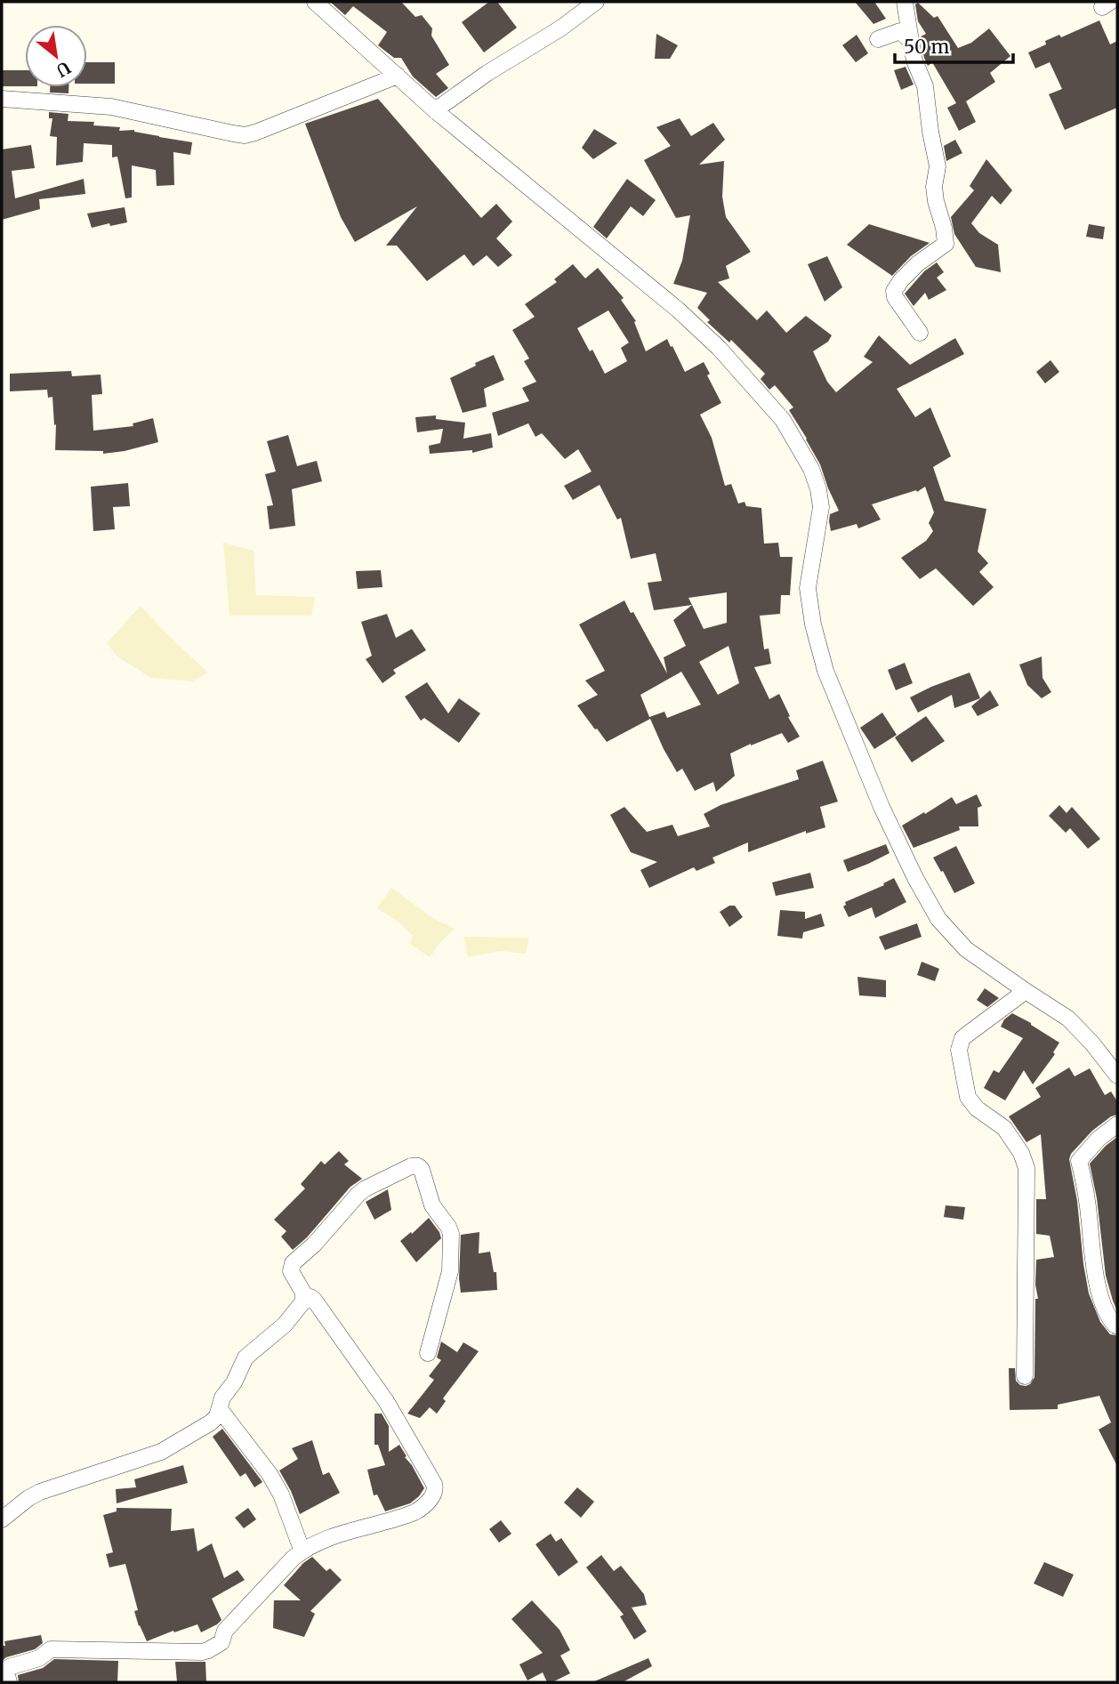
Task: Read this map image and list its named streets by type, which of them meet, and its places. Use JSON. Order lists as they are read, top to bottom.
{
  "scale_bar": "50 m",
  "north": "bottom right"
}
